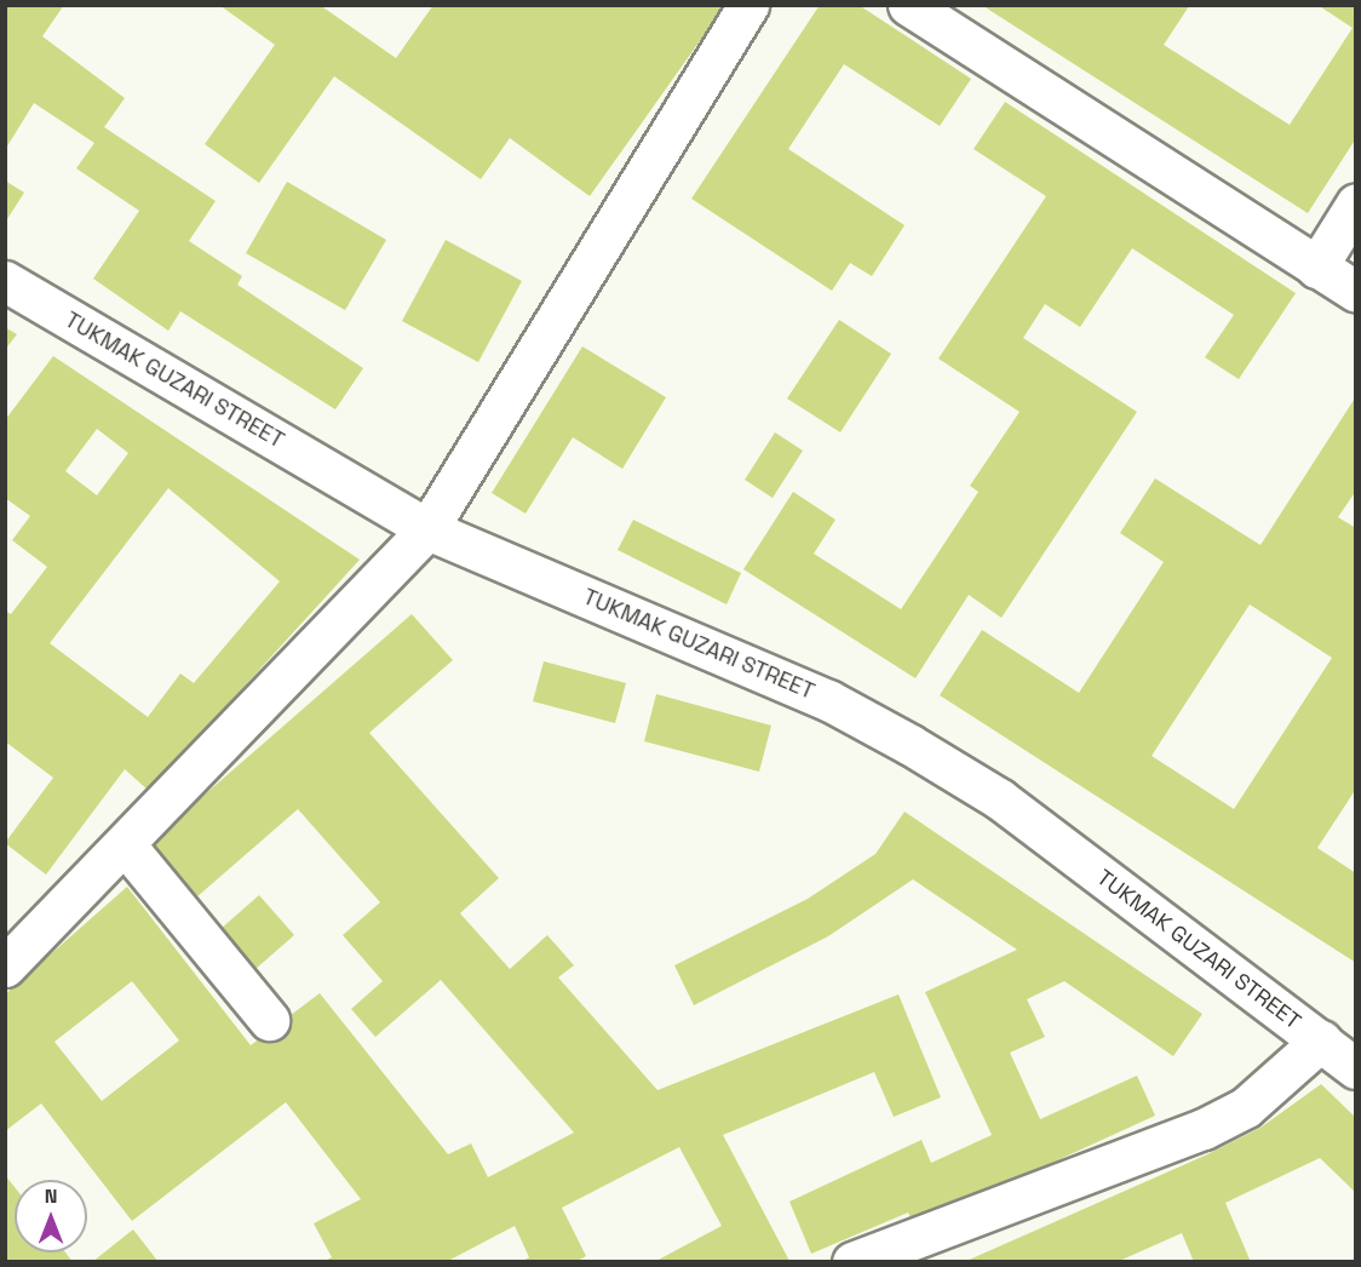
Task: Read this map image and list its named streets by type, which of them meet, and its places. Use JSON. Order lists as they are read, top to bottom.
{
  "streets": {
    "street": ["TUKMAK GUZARI STREET"]
  },
  "north": "top"
}
